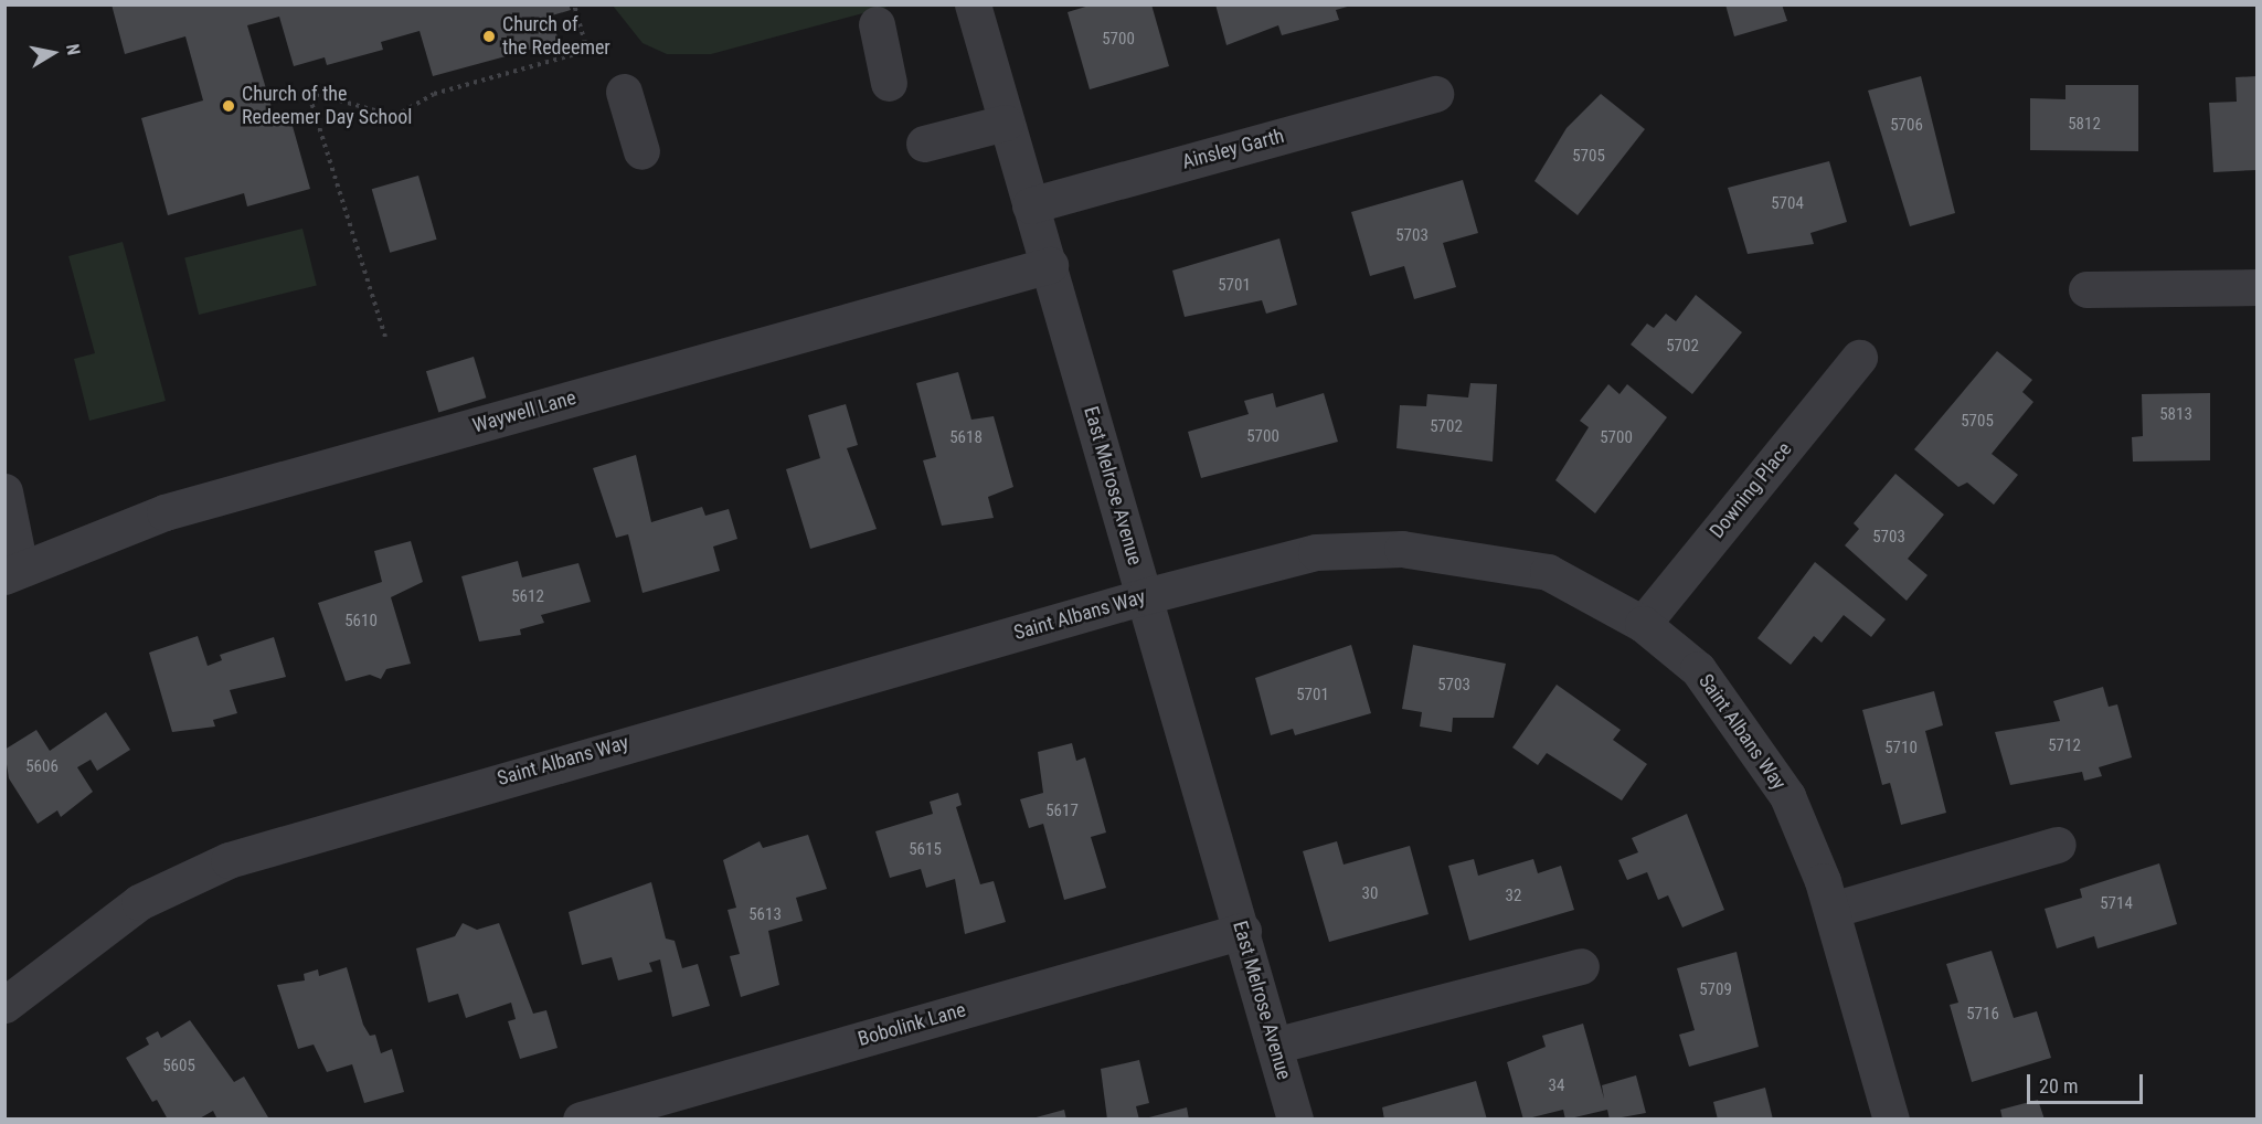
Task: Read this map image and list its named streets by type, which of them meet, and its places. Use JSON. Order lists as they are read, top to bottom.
{
  "streets": {
    "street": [
      "Ainsley Garth",
      "Waywell Lane",
      "East Melrose Avenue",
      "Downing Place",
      "Saint Albans Way",
      "Bobolink Lane"
    ]
  },
  "crossings": [
    ["Ainsley Garth", "East Melrose Avenue"],
    ["Waywell Lane", "East Melrose Avenue"],
    ["East Melrose Avenue", "Saint Albans Way"],
    ["East Melrose Avenue", "Bobolink Lane"],
    ["Downing Place", "Saint Albans Way"]
  ],
  "places": ["Church of the Redeemer", "Church of the Redeemer Day School"],
  "house_numbers": [
    "5700",
    "5812",
    "5706",
    "5705",
    "5704",
    "5703",
    "5701",
    "5702",
    "5813",
    "5705",
    "5702",
    "5700",
    "5618",
    "5700",
    "5703",
    "5612",
    "5610",
    "5703",
    "5701",
    "5712",
    "5710",
    "5606",
    "5617",
    "5615",
    "30",
    "32",
    "5714",
    "5613",
    "5709",
    "5716",
    "5605",
    "34"
  ],
  "scale_bar": "20 m",
  "north": "right"
}
